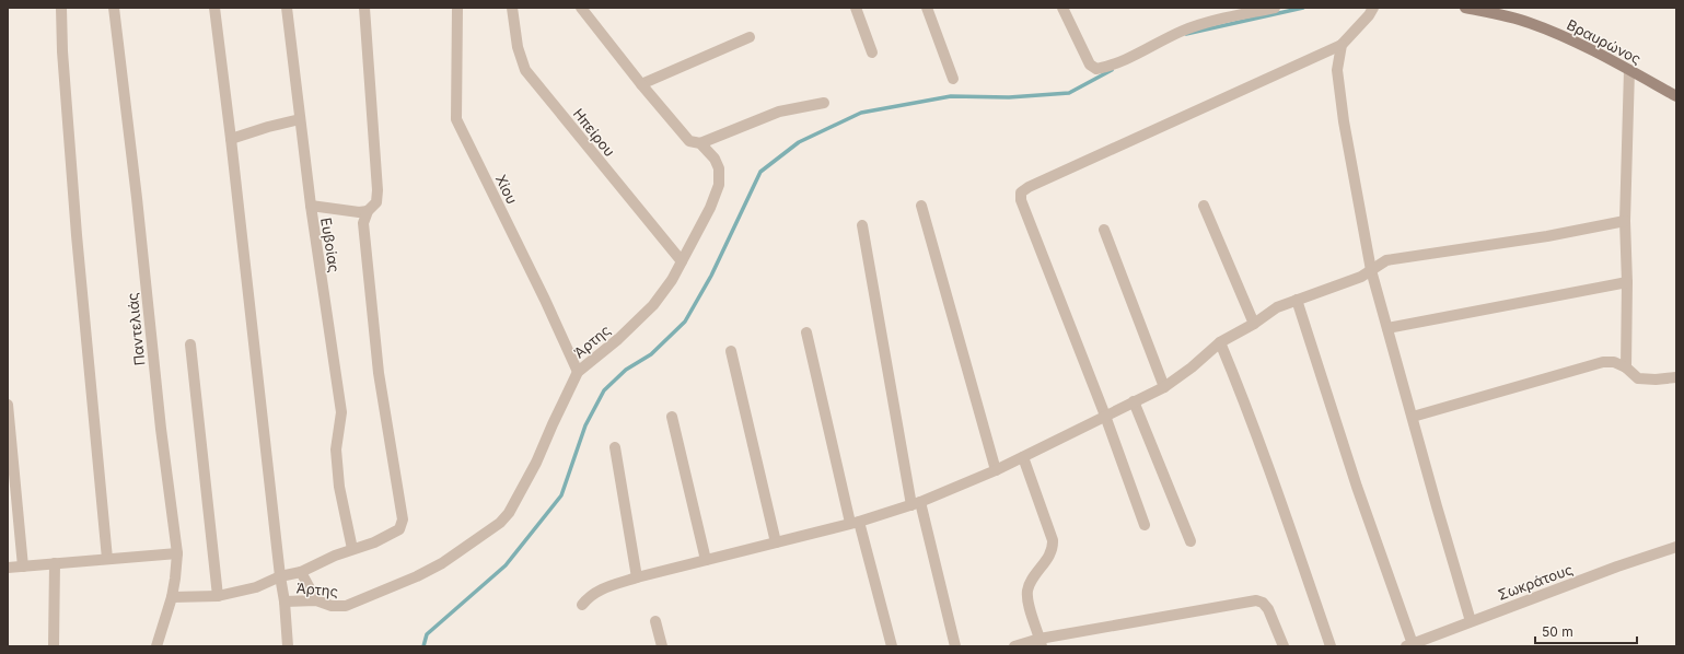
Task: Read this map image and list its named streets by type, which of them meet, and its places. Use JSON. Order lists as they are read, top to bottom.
{
  "streets": {
    "main road": ["Βραυρώνος"],
    "street": [
      "Ηπείρου",
      "Χίου",
      "Ευβοίας",
      "Παντελιάς",
      "Άρτης",
      "Σωκράτους"
    ]
  },
  "crossings": [
    ["Ηπείρου", "Άρτης"],
    ["Χίου", "Άρτης"]
  ],
  "scale_bar": "50 m"
}
